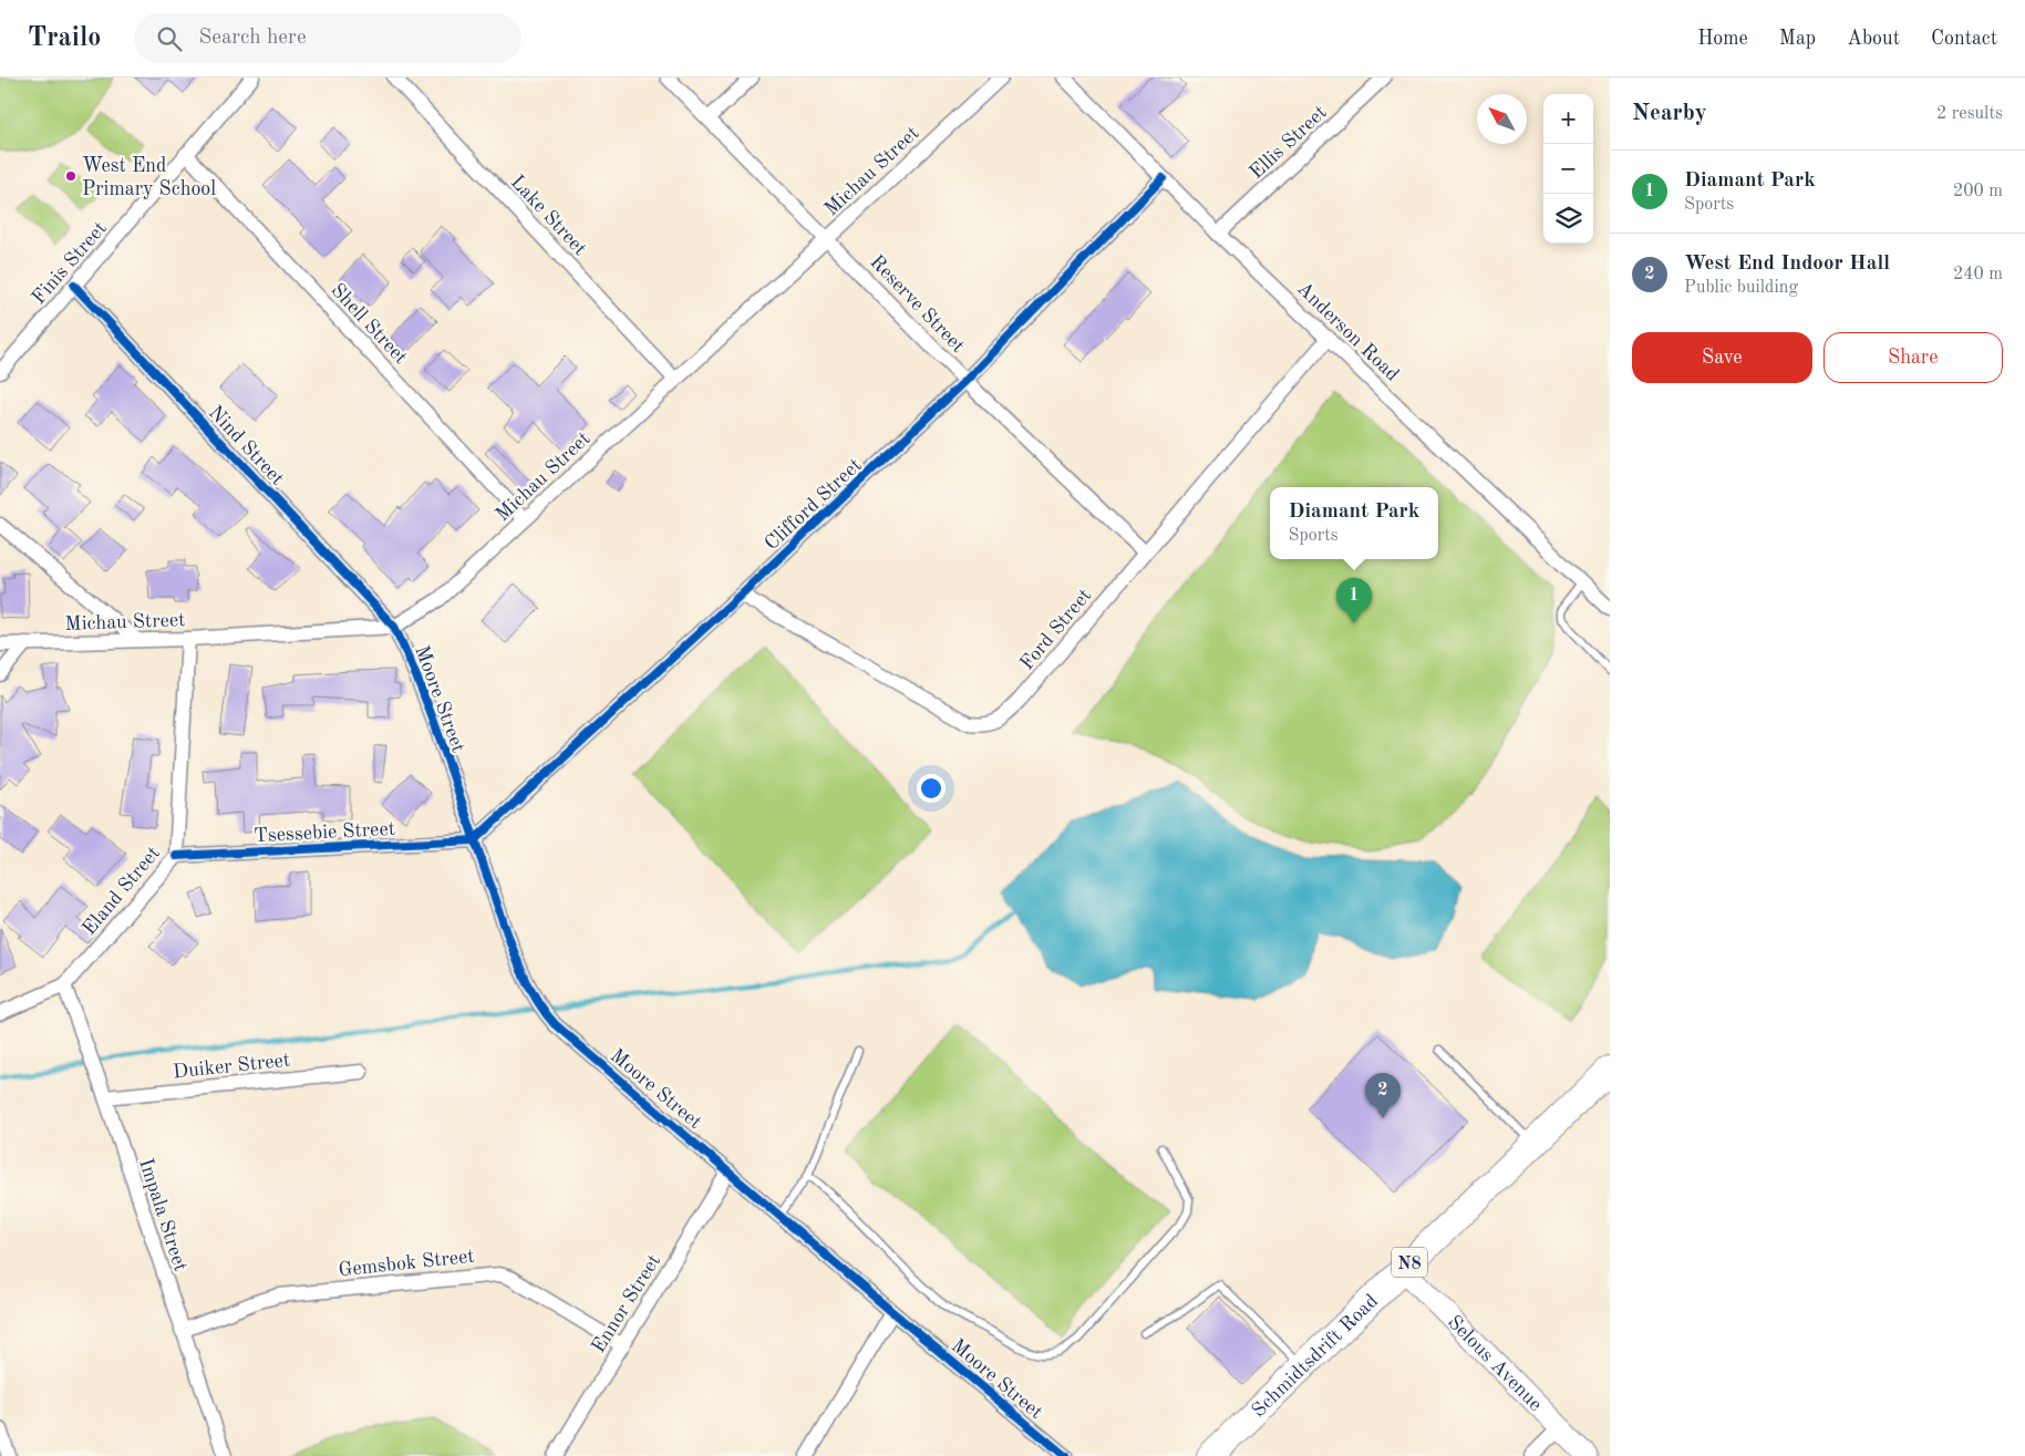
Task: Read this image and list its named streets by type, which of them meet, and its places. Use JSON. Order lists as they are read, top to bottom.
{
  "streets": {
    "highway": ["N8", "Schmidtsdrift Road"],
    "street": [
      "Ellis Street",
      "Michau Street",
      "Lake Street",
      "Finis Street",
      "Reserve Street",
      "Shell Street",
      "Anderson Road",
      "Nind Street",
      "Clifford Street",
      "Ford Street",
      "Moore Street",
      "Tsessebie Street",
      "Eland Street",
      "Duiker Street",
      "Impala Street",
      "Gemsbok Street",
      "Ennor Street",
      "Selous Avenue"
    ]
  },
  "crossings": [
    ["Ellis Street", "Anderson Road"],
    ["Michau Street", "Lake Street"],
    ["Michau Street", "Reserve Street"],
    ["Michau Street", "Shell Street"],
    ["Michau Street", "Nind Street"],
    ["Michau Street", "Moore Street"],
    ["Michau Street", "Eland Street"],
    ["Finis Street", "Shell Street"],
    ["Finis Street", "Nind Street"],
    ["Reserve Street", "Clifford Street"],
    ["Reserve Street", "Ford Street"],
    ["Anderson Road", "Clifford Street"],
    ["Anderson Road", "Ford Street"],
    ["Nind Street", "Moore Street"],
    ["Clifford Street", "Ford Street"],
    ["Clifford Street", "Moore Street"],
    ["Clifford Street", "Tsessebie Street"],
    ["Moore Street", "Tsessebie Street"],
    ["Moore Street", "Ennor Street"],
    ["Tsessebie Street", "Eland Street"],
    ["Eland Street", "Impala Street"],
    ["Duiker Street", "Impala Street"],
    ["Impala Street", "Gemsbok Street"],
    ["Gemsbok Street", "Ennor Street"],
    ["Schmidtsdrift Road", "Selous Avenue"]
  ],
  "places": ["West End Primary School"],
  "north": "top left",
  "page": {
    "header": "Trailo",
    "search": "Search here",
    "nav": [
      "Home",
      "Map",
      "About",
      "Contact"
    ],
    "heading": ["Nearby", "2 results"],
    "map_buttons": ["+", "−"],
    "list": [
      {
        "mark": "1",
        "name": "Diamant Park",
        "note": "Sports",
        "value": "200 m"
      },
      {
        "mark": "2",
        "name": "West End Indoor Hall",
        "note": "Public building",
        "value": "240 m"
      }
    ],
    "buttons": ["Save", "Share"],
    "popup": ["Diamant Park", "Sports"],
    "pins": ["1", "2"]
  }
}
